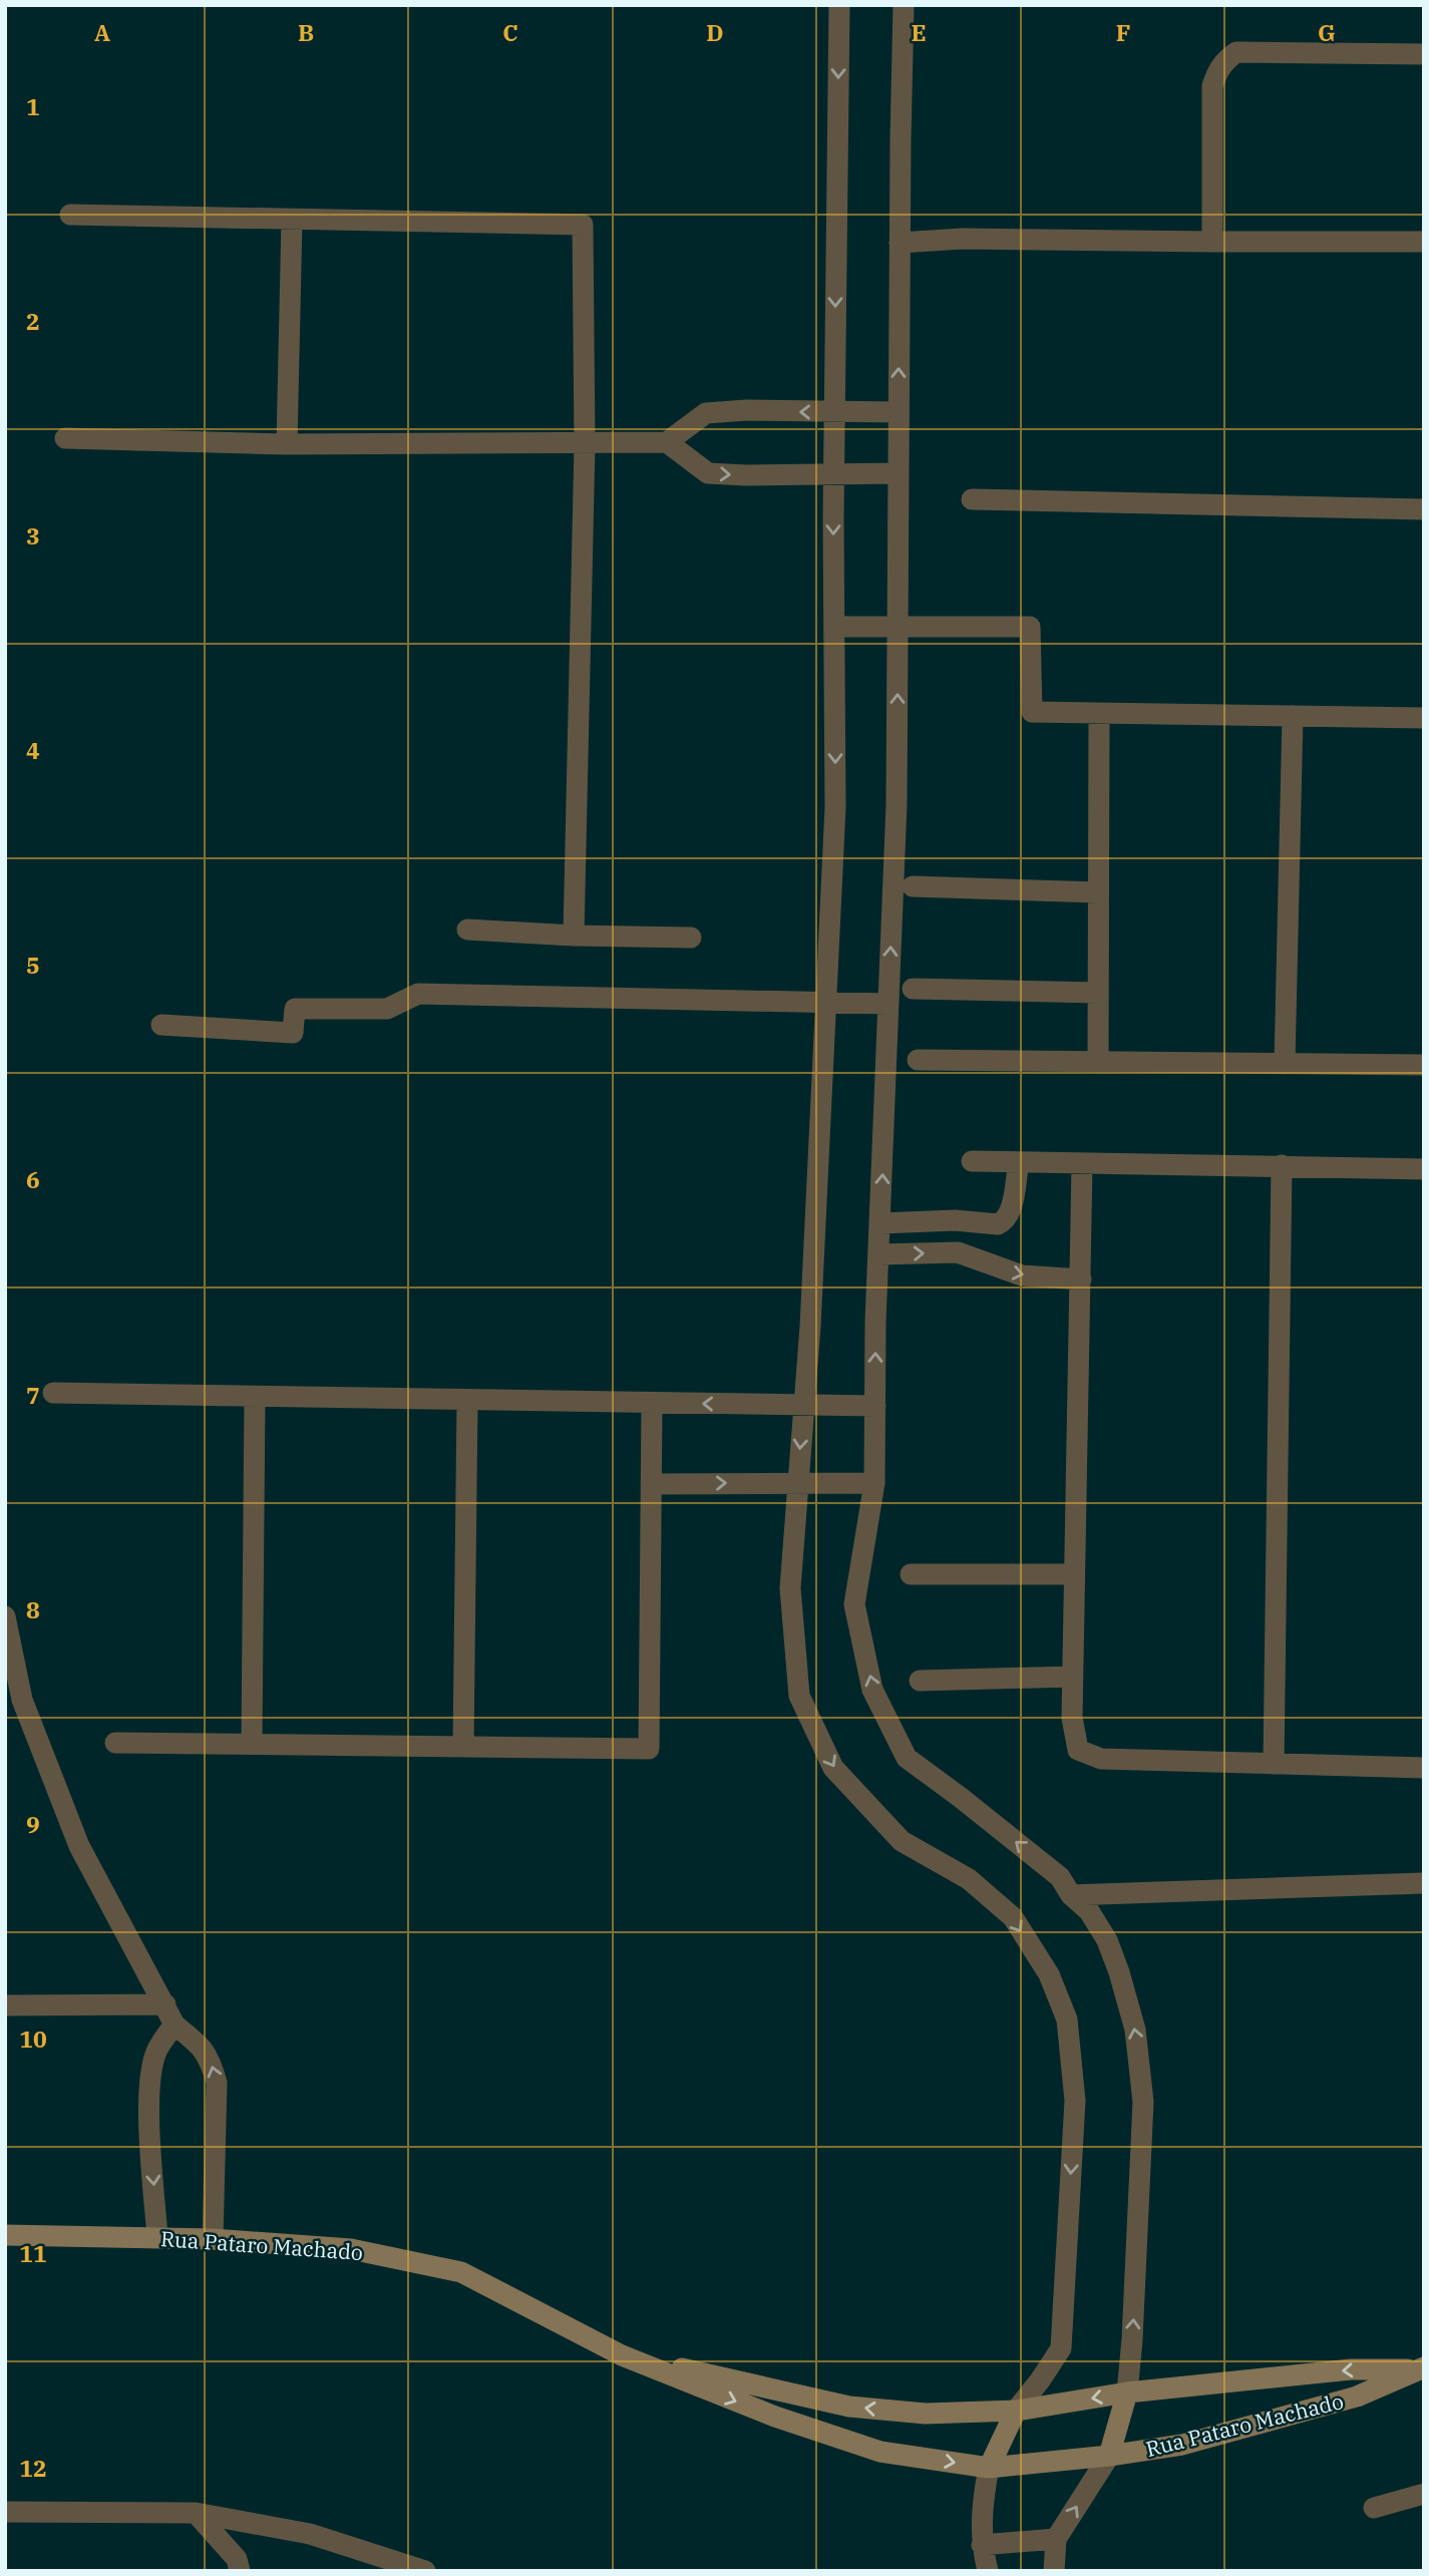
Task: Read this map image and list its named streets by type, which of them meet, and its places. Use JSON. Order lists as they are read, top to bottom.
{
  "streets": {
    "street": ["Rua Pataro Machado"]
  },
  "grid": {
    "columns": [
      "A",
      "B",
      "C",
      "D",
      "E",
      "F",
      "G"
    ],
    "rows": [
      "1",
      "2",
      "3",
      "4",
      "5",
      "6",
      "7",
      "8",
      "9",
      "10",
      "11",
      "12"
    ]
  }
}
